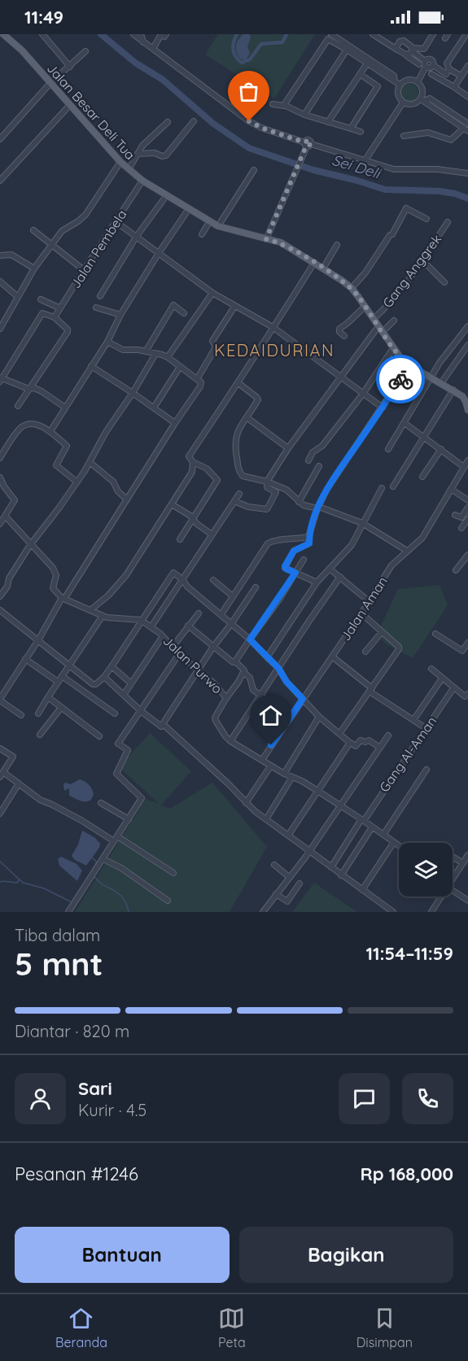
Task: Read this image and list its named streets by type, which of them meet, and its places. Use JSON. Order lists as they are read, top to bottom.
{
  "streets": {
    "main road": ["Jalan Besar Deli Tua"],
    "street": [
      "Jalan Pembela",
      "Gang Anggrek",
      "Jalan Aman",
      "Jalan Purwo",
      "Gang Al-Aman"
    ]
  },
  "crossings": [
    ["Jalan Besar Deli Tua", "Jalan Pembela"],
    ["Jalan Besar Deli Tua", "Gang Anggrek"],
    ["Jalan Aman", "Jalan Purwo"],
    ["Jalan Purwo", "Gang Al-Aman"]
  ],
  "districts": ["KEDAIDURIAN"],
  "water": ["Sei Deli"],
  "page": {
    "status": "11:49",
    "heading": ["5 mnt", "Tiba dalam", "11:54–11:59"],
    "panel": [
      "Sari",
      "Kurir · 4.5",
      "Pesanan #1246",
      "Rp 168,000"
    ],
    "bar": "Diantar · 820 m",
    "buttons": ["Bantuan", "Bagikan"],
    "tabs": ["Beranda", "Peta", "Disimpan"]
  }
}
